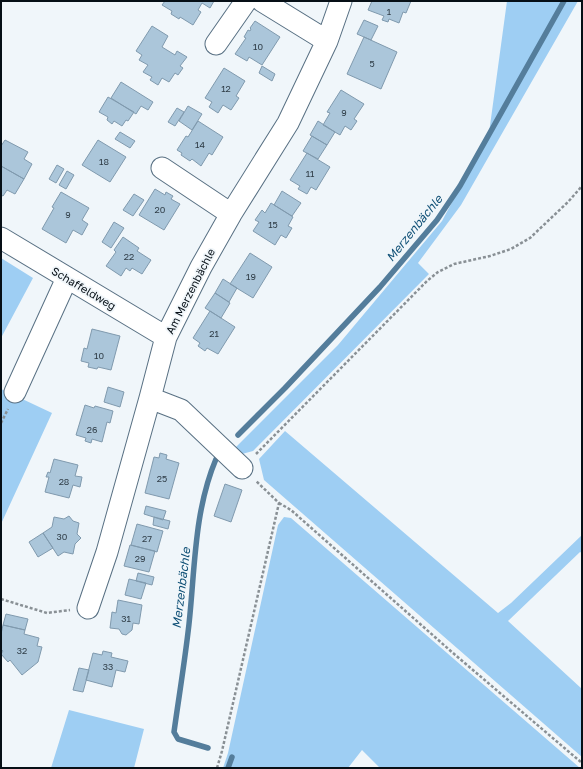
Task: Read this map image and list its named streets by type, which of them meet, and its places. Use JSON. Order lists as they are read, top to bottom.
{
  "streets": {
    "street": ["Schaffeldweg", "Am Merzenbächle"]
  },
  "crossings": [
    ["Schaffeldweg", "Am Merzenbächle"]
  ],
  "water": ["Merzenbächle"],
  "house_numbers": [
    "1",
    "10",
    "5",
    "12",
    "9",
    "14",
    "18",
    "11",
    "20",
    "9",
    "15",
    "22",
    "19",
    "21",
    "10",
    "26",
    "25",
    "28",
    "30",
    "27",
    "29",
    "31",
    "32",
    "33"
  ]
}
